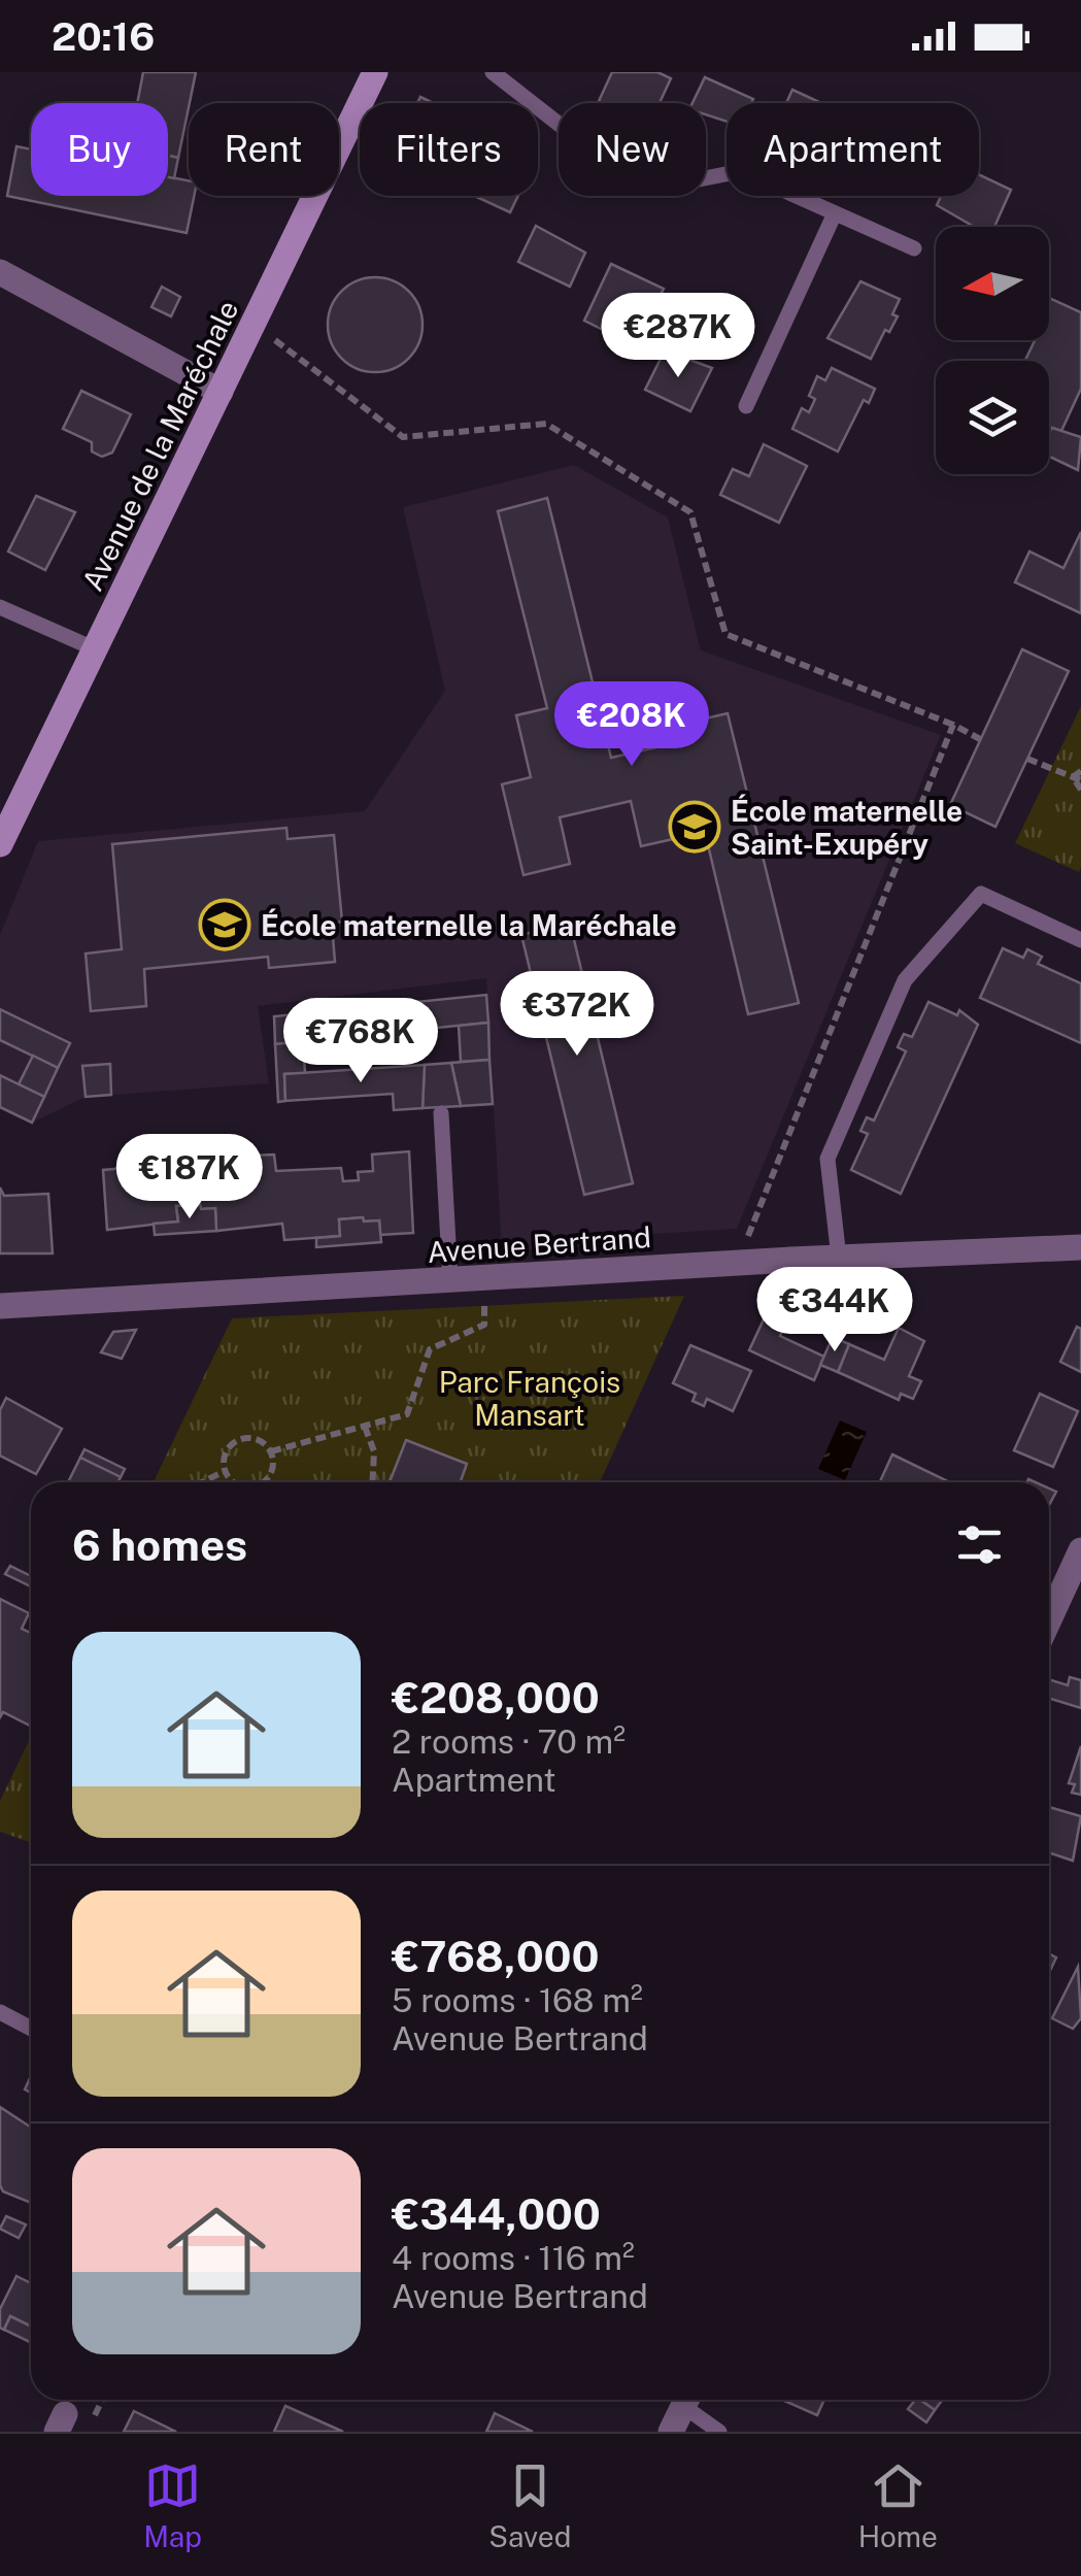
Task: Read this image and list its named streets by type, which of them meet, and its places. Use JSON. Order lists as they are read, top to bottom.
{
  "streets": {
    "street": ["Avenue de la Maréchale", "Avenue Bertrand"]
  },
  "parks": ["Parc François Mansart"],
  "places": {
    "school or university": ["École maternelle Saint-Exupéry", "École maternelle la Maréchale"]
  },
  "north": "left",
  "page": {
    "status": "20:16",
    "chip": [
      "Buy",
      "Rent",
      "Filters",
      "New",
      "Apartment"
    ],
    "price": [
      "€287K",
      "€208K",
      "€372K",
      "€768K",
      "€187K",
      "€344K"
    ],
    "heading": "6 homes",
    "list": [
      {
        "name": "€208,000",
        "note": "2 rooms · 70 m² · Apartment"
      },
      {
        "name": "€768,000",
        "note": "5 rooms · 168 m² · Avenue Bertrand"
      },
      {
        "name": "€344,000",
        "note": "4 rooms · 116 m² · Avenue Bertrand"
      }
    ],
    "tabs": ["Map", "Saved", "Home"]
  }
}
